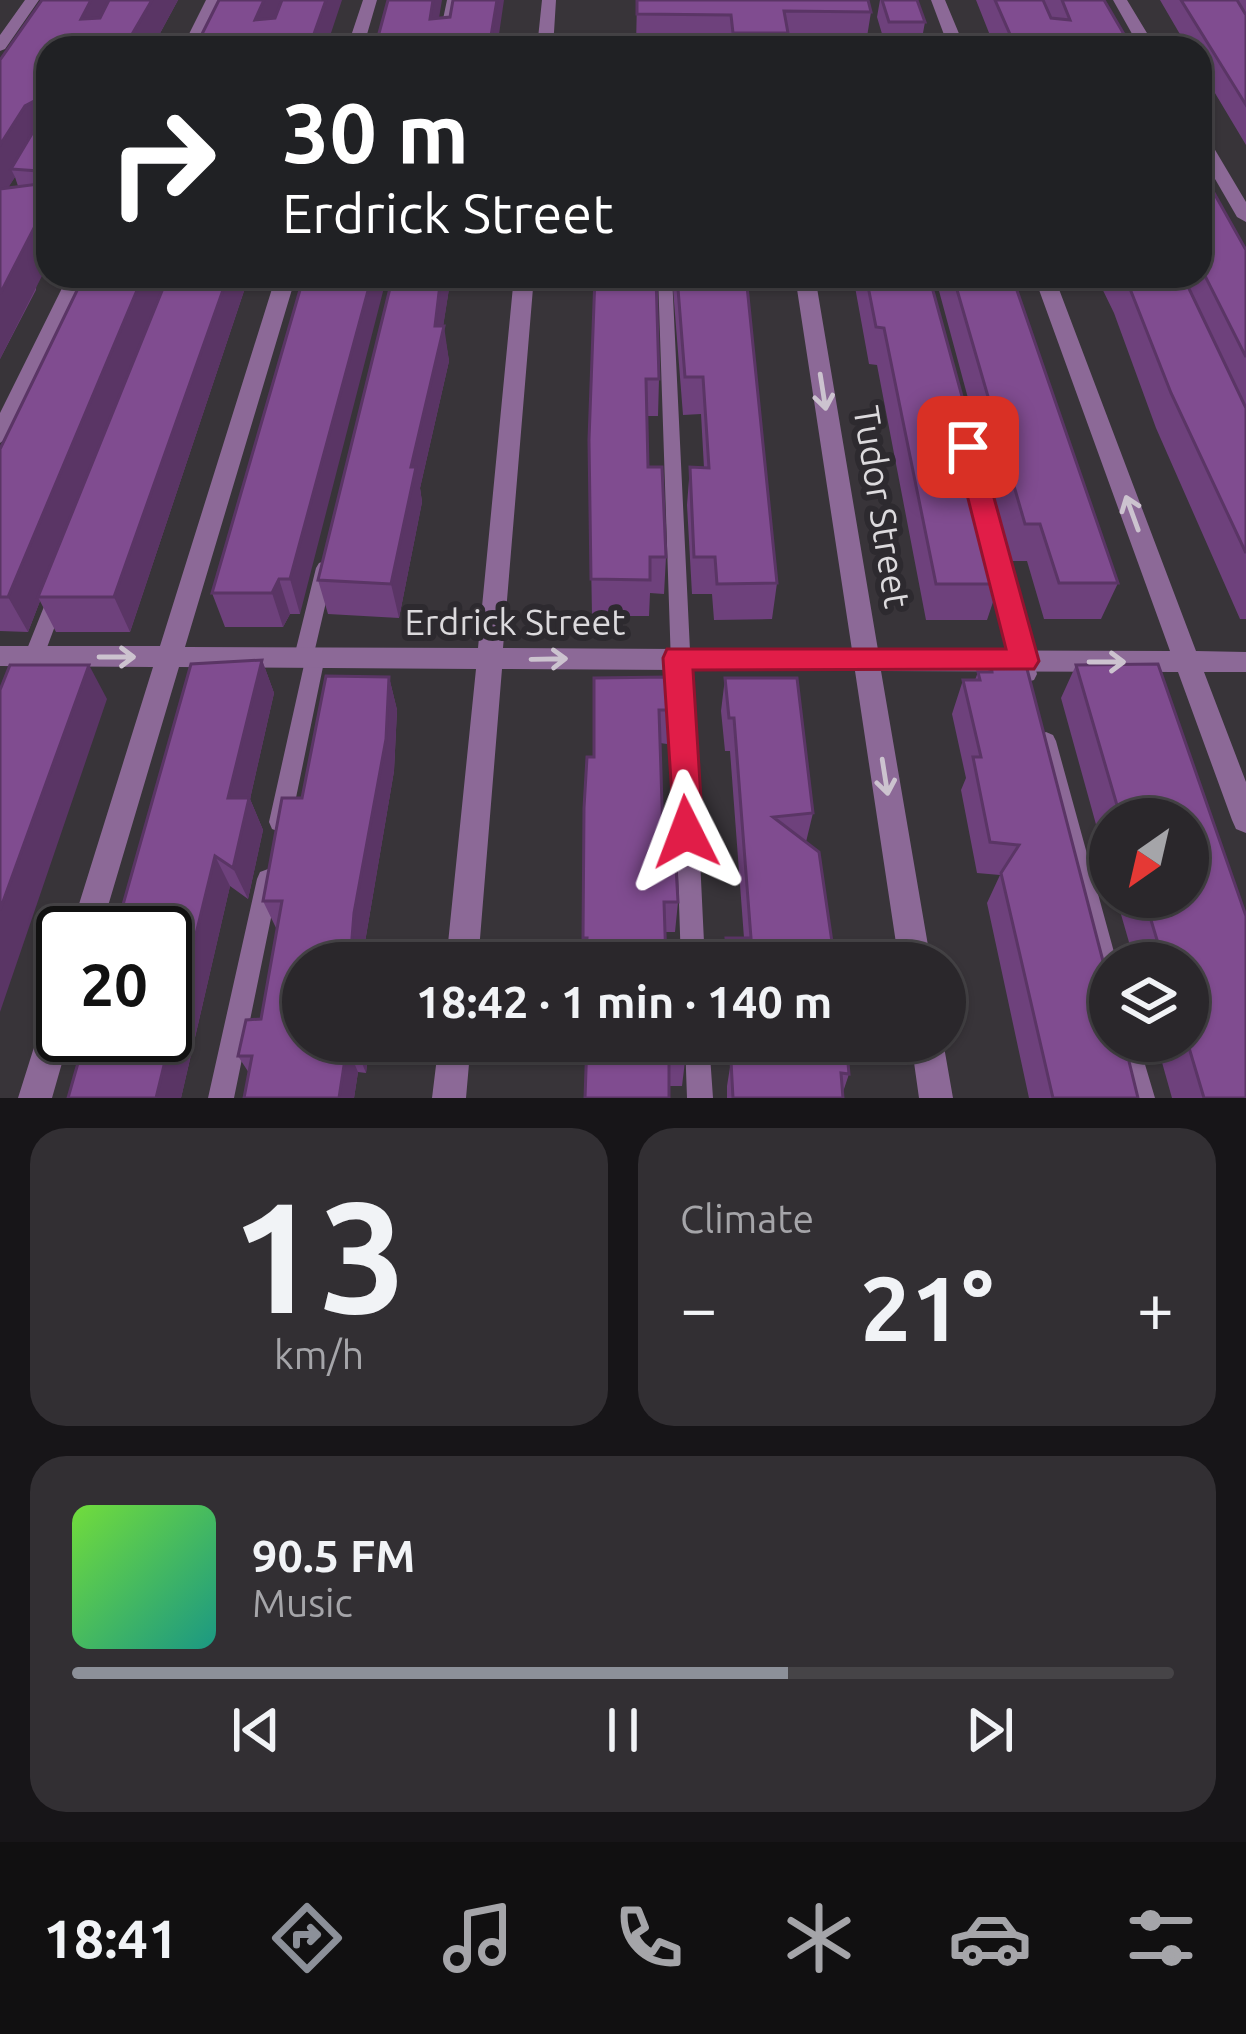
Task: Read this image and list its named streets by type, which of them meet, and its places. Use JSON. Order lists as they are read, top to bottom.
{
  "streets": {
    "street": ["Tudor Street", "Erdrick Street"]
  },
  "crossings": [
    ["Tudor Street", "Erdrick Street"]
  ],
  "one_way": ["Tudor Street", "Erdrick Street"],
  "north": "bottom left",
  "page": {
    "turn": ["30 m", "Erdrick Street"],
    "limit": "20",
    "trip": "18:42 · 1 min · 140 m",
    "tile": [
      ["13", "km/h"],
      "Climate"
    ],
    "heat": ["−", "21°", "+"],
    "song": ["90.5 FM", "Music"],
    "tabs": "18:41"
  }
}
